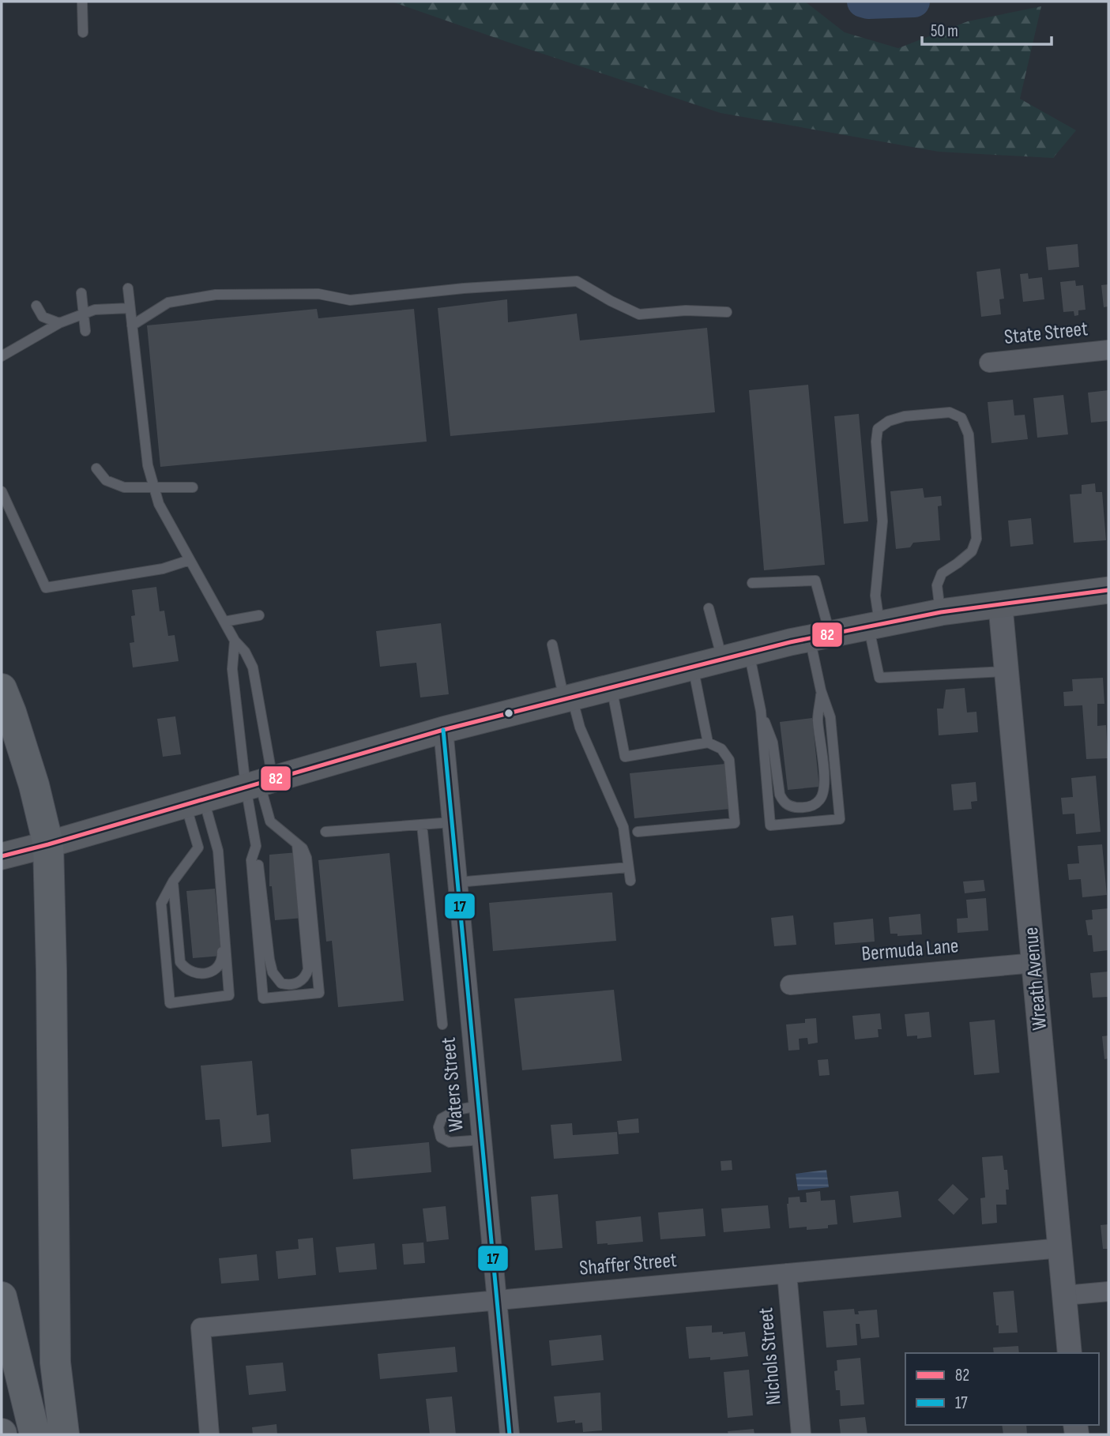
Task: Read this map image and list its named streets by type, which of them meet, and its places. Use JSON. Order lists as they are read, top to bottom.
{
  "streets": {
    "street": [
      "State Street",
      "Bermuda Lane",
      "Wreath Avenue",
      "Waters Street",
      "Shaffer Street",
      "Nichols Street"
    ]
  },
  "crossings": [
    ["Bermuda Lane", "Wreath Avenue"],
    ["Wreath Avenue", "Shaffer Street"],
    ["Waters Street", "Shaffer Street"],
    ["Shaffer Street", "Nichols Street"]
  ],
  "lines": ["transit line 82", "transit line 17"],
  "legend": ["82", "17"],
  "scale_bar": "50 m"
}
